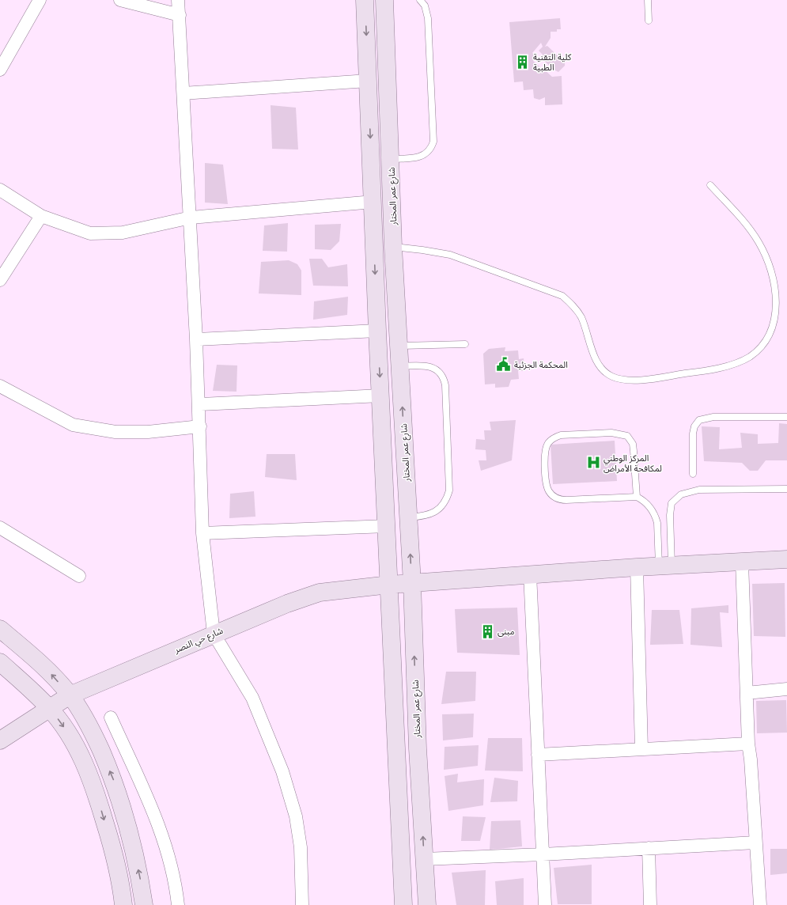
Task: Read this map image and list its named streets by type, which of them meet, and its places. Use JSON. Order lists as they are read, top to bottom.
{
  "streets": {
    "street": ["شارع عمر المختار", "شارع حي النصر"]
  },
  "crossings": [
    ["شارع عمر المختار", "شارع حي النصر"]
  ],
  "places": {
    "building": ["كلية التقنية الطبية", "مبنى"],
    "public building": ["المحكمة الجزئية"],
    "hospital": ["المركز الوطني لمكافحة الأمراض"]
  }
}
